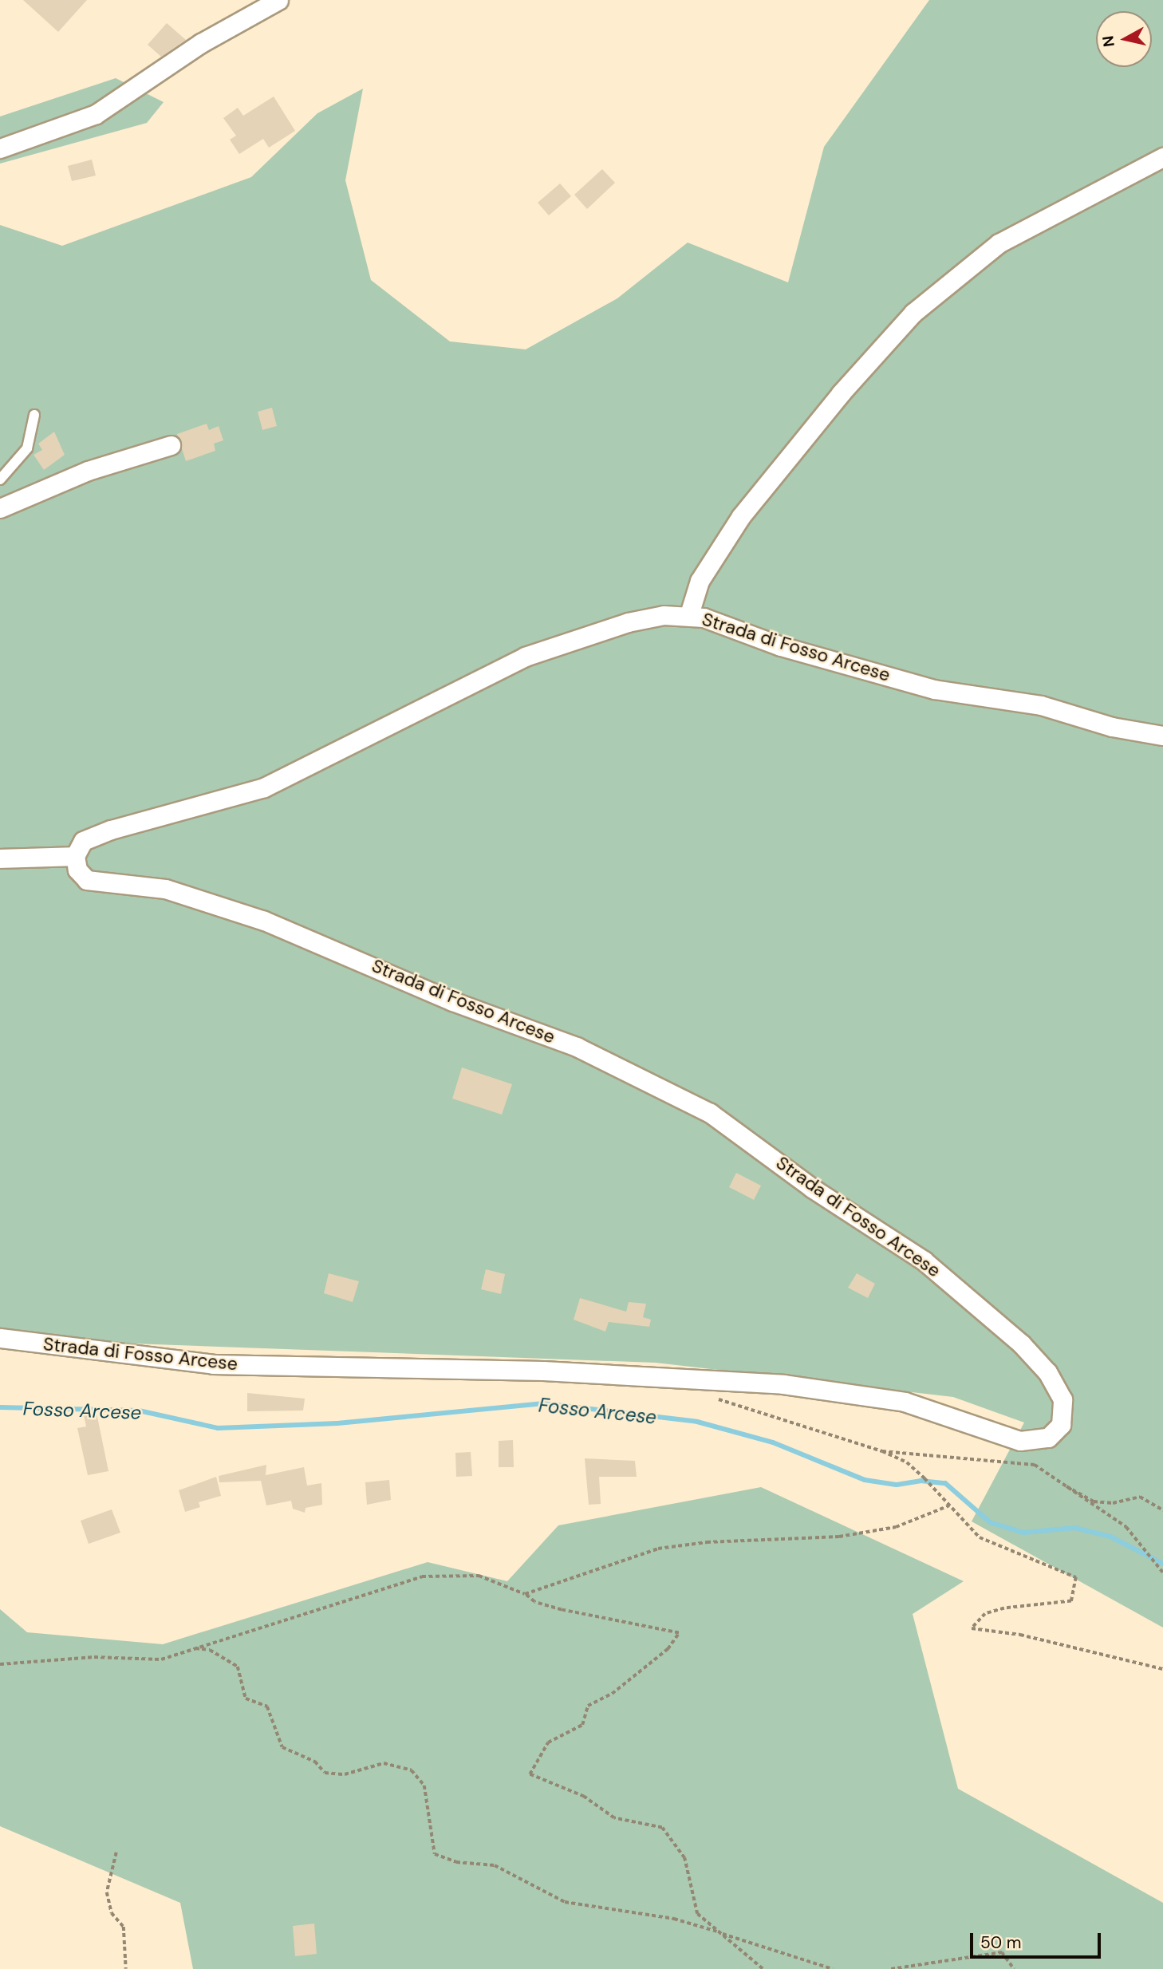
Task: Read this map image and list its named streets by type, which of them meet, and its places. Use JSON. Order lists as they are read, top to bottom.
{
  "streets": {
    "street": ["Strada di Fosso Arcese"]
  },
  "water": ["Fosso Arcese"],
  "scale_bar": "50 m",
  "north": "left"
}
